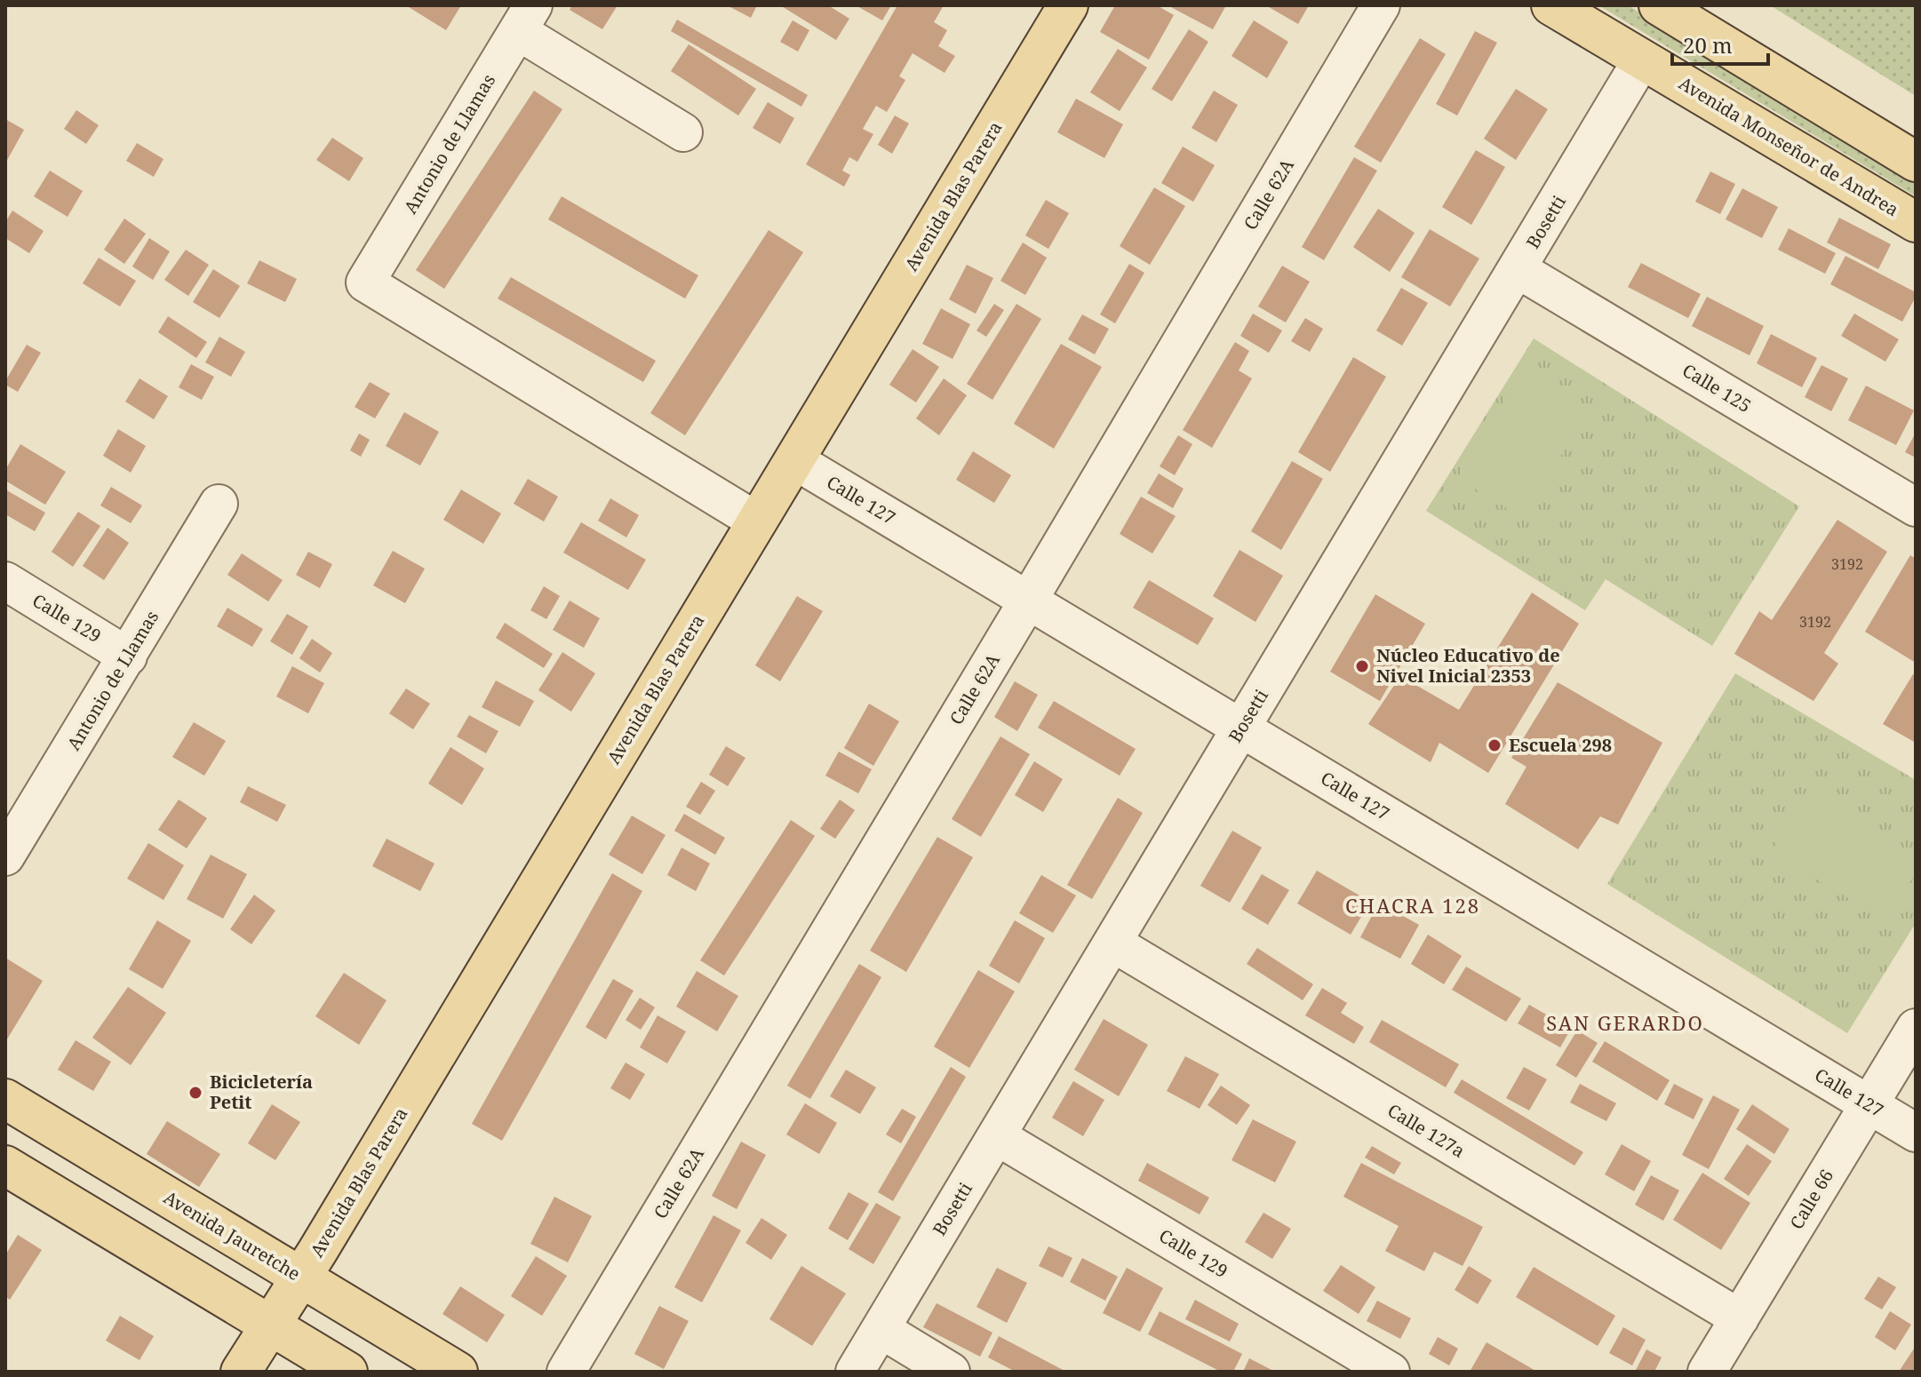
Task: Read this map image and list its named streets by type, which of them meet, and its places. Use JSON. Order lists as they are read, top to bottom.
{
  "streets": {
    "main road": ["Avenida Monseñor de Andrea", "Avenida Blas Parera", "Avenida Jauretche"],
    "street": [
      "Antonio de Llamas",
      "Calle 62A",
      "Bosetti",
      "Calle 125",
      "Calle 127",
      "Calle 129",
      "Calle 127a",
      "Calle 66"
    ]
  },
  "crossings": [
    ["Antonio de Llamas", "Avenida Blas Parera"],
    ["Antonio de Llamas", "Calle 129"],
    ["Avenida Monseñor de Andrea", "Bosetti"],
    ["Calle 62A", "Calle 127"],
    ["Avenida Blas Parera", "Calle 127"],
    ["Avenida Blas Parera", "Avenida Jauretche"],
    ["Bosetti", "Calle 125"],
    ["Bosetti", "Calle 127"],
    ["Bosetti", "Calle 129"],
    ["Bosetti", "Calle 127a"],
    ["Calle 127", "Calle 66"],
    ["Calle 127a", "Calle 66"]
  ],
  "districts": ["CHACRA 128", "SAN GERARDO"],
  "places": ["Núcleo Educativo de Nivel Inicial 2353", "Escuela 298", "Bicicletería Petit"],
  "house_numbers": ["3192", "3192"],
  "scale_bar": "20 m"
}
